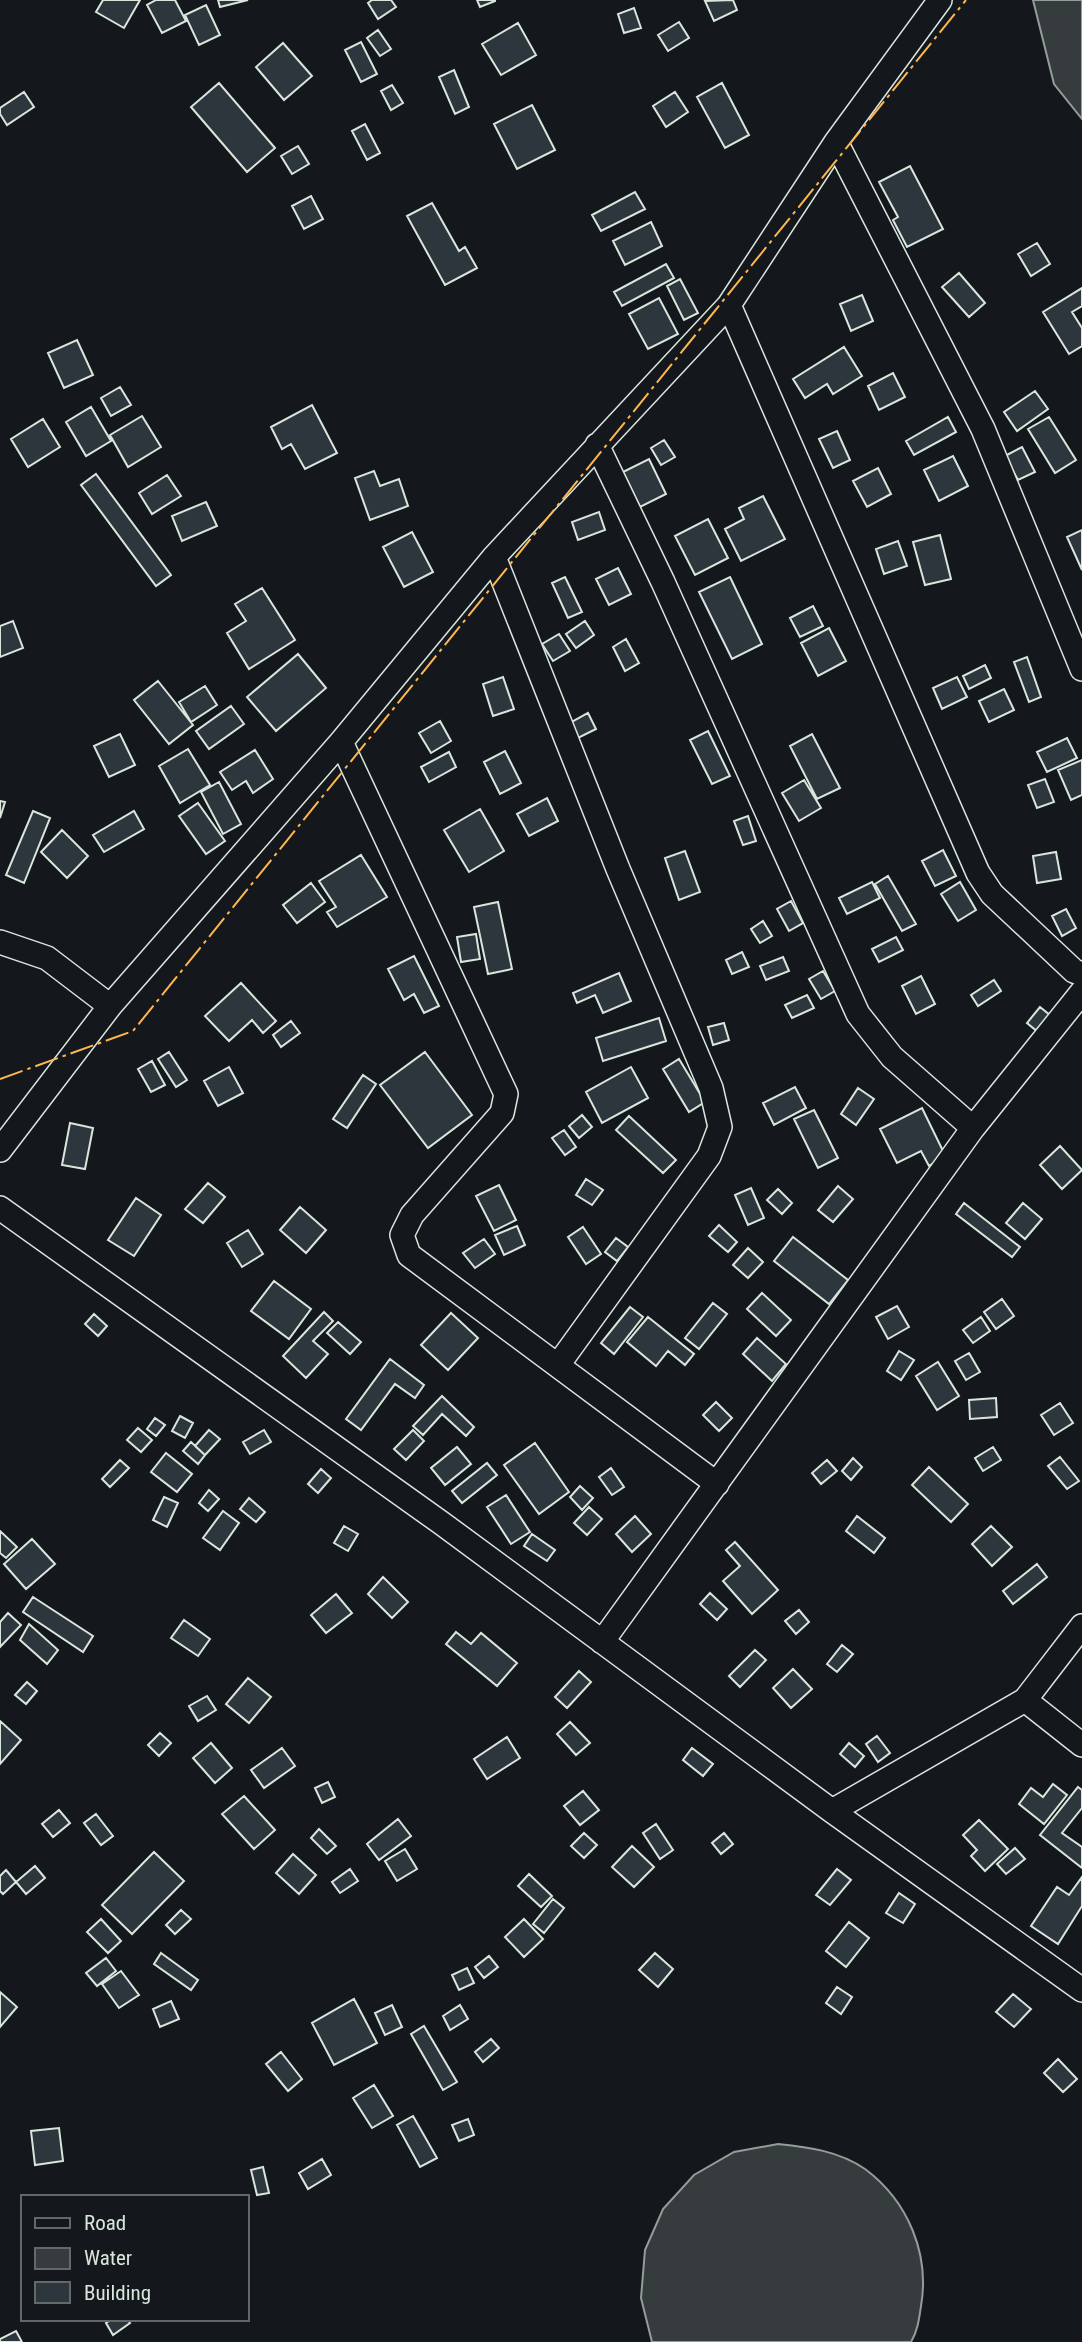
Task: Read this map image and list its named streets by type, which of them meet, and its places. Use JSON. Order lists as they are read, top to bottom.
{
  "legend": ["Road", "Water", "Building"]
}
